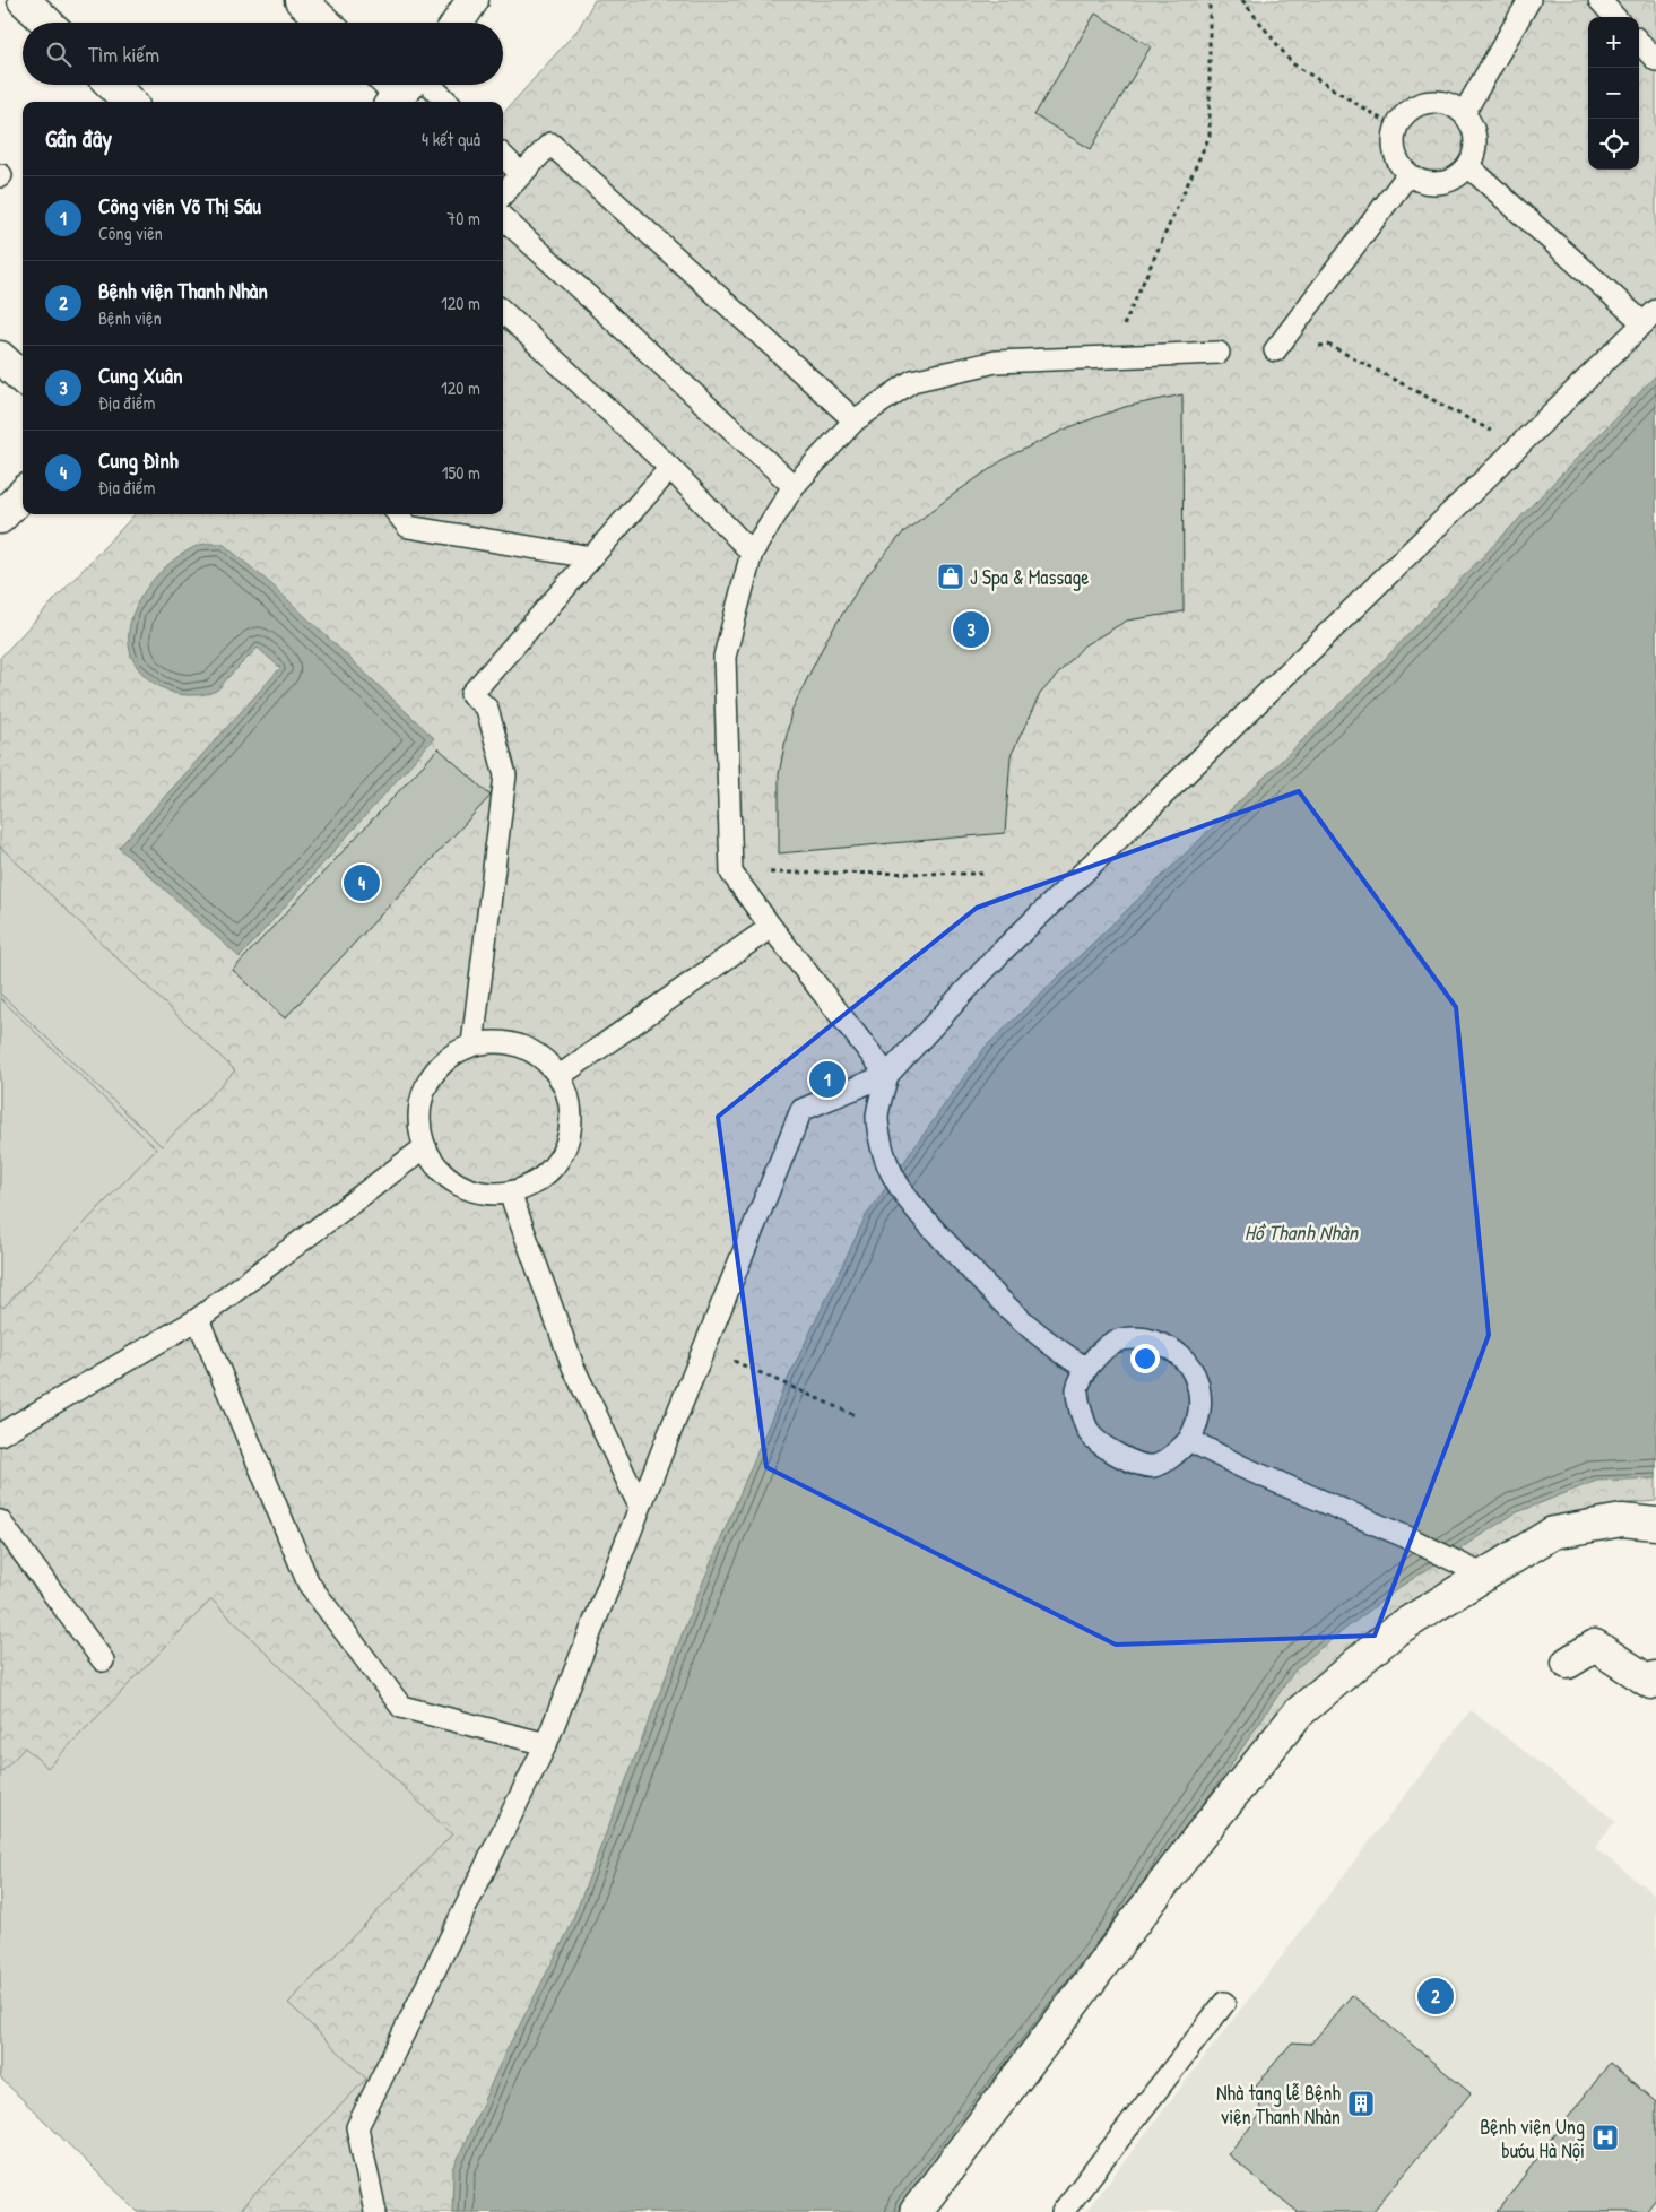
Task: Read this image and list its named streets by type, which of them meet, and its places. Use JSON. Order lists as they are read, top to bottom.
{
  "water": ["Hồ Thanh Nhàn"],
  "places": {
    "shop": ["J Spa & Massage"],
    "building": ["Nhà tang lễ Bệnh viện Thanh Nhàn"],
    "hospital": ["Bệnh viện Ung bướu Hà Nội"]
  },
  "page": {
    "map_buttons": ["+", "−"],
    "search": "Tìm kiếm",
    "heading": ["Gần đây", "4 kết quả"],
    "list": [
      {
        "mark": "1",
        "name": "Công viên Võ Thị Sáu",
        "note": "Công viên",
        "value": "70 m"
      },
      {
        "mark": "2",
        "name": "Bệnh viện Thanh Nhàn",
        "note": "Bệnh viện",
        "value": "120 m"
      },
      {
        "mark": "3",
        "name": "Cung Xuân",
        "note": "Địa điểm",
        "value": "120 m"
      },
      {
        "mark": "4",
        "name": "Cung Đình",
        "note": "Địa điểm",
        "value": "150 m"
      }
    ],
    "pins": [
      "3",
      "4",
      "1",
      "2"
    ]
  }
}
